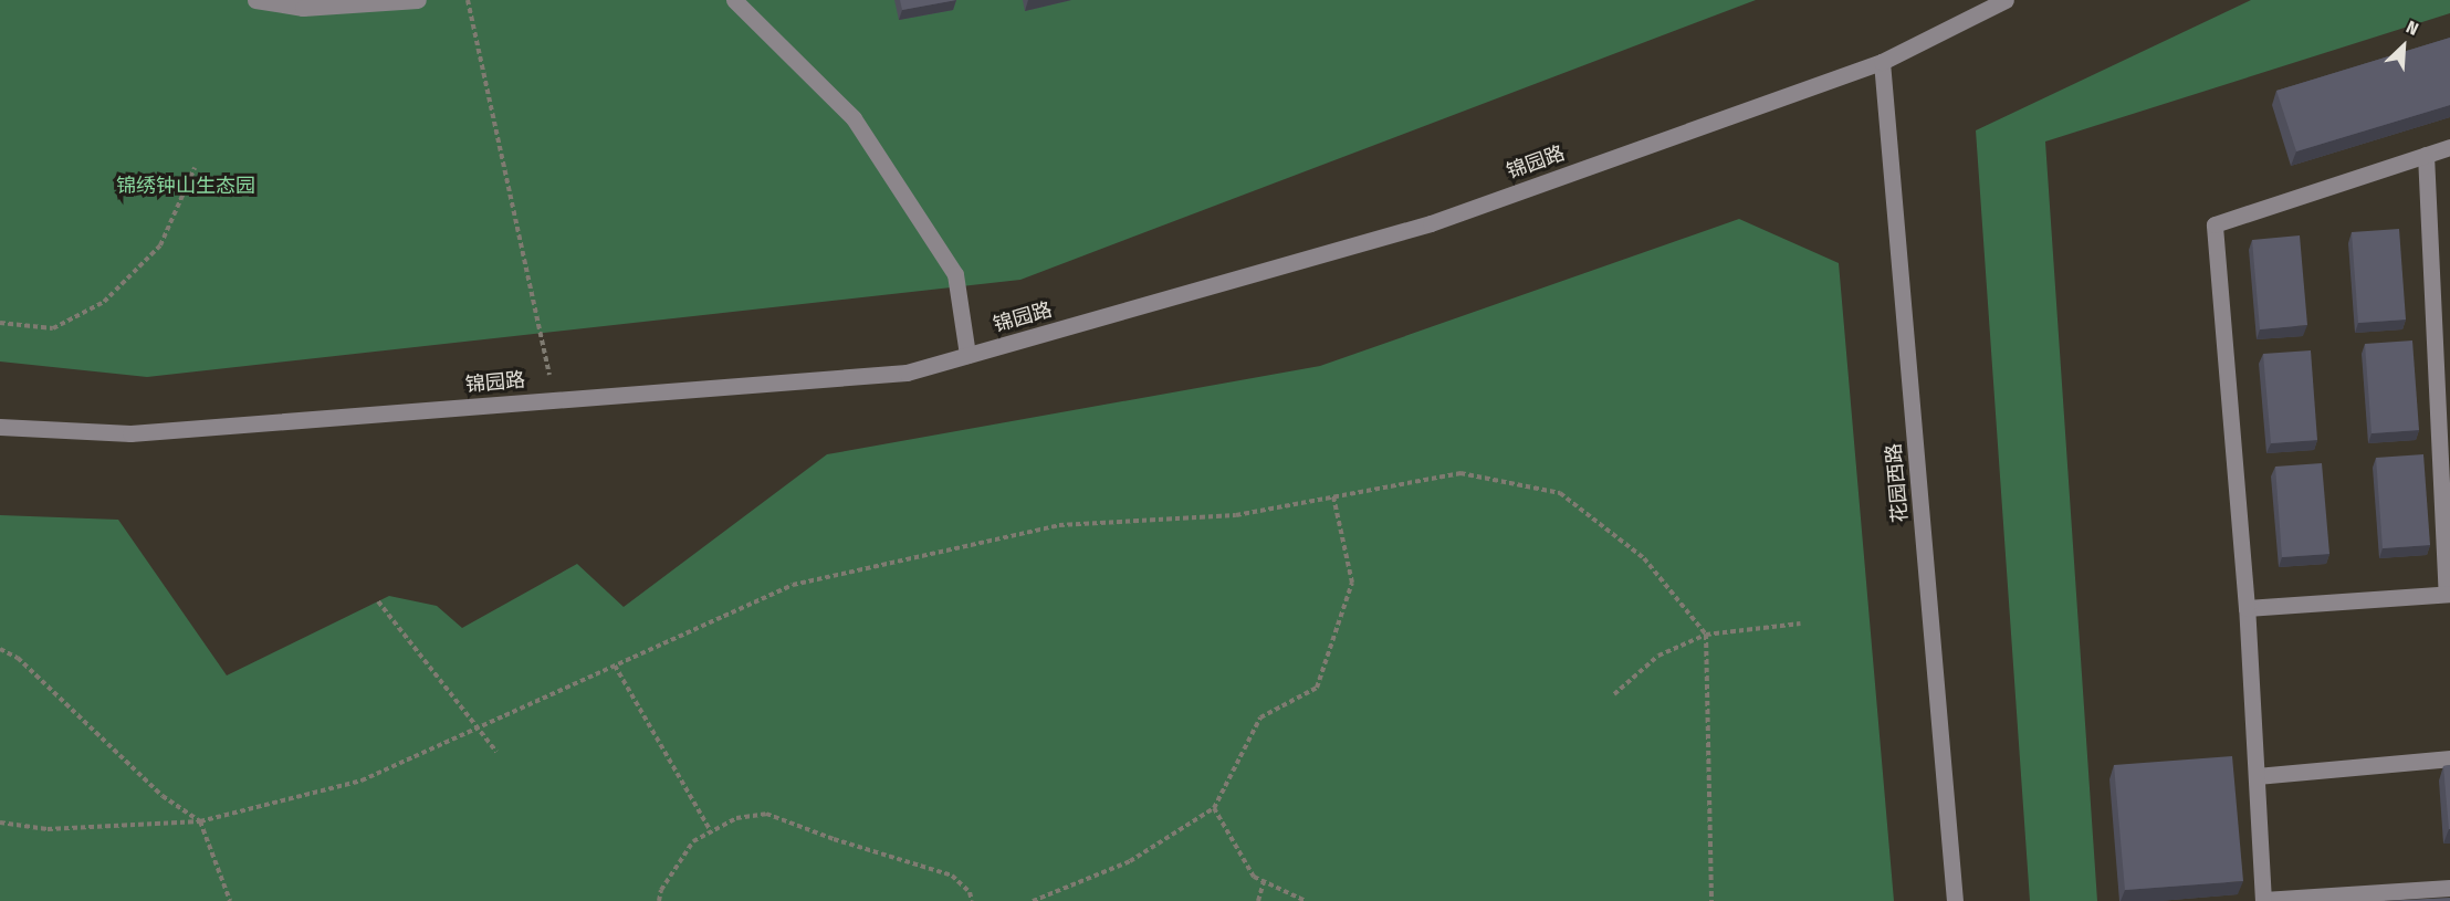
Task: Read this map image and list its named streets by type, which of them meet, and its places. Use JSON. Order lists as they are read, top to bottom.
{
  "streets": {
    "street": ["锦园路", "花园西路"]
  },
  "crossings": [
    ["锦园路", "花园西路"]
  ],
  "parks": ["锦绣钟山生态园"],
  "north": "top right"
}
